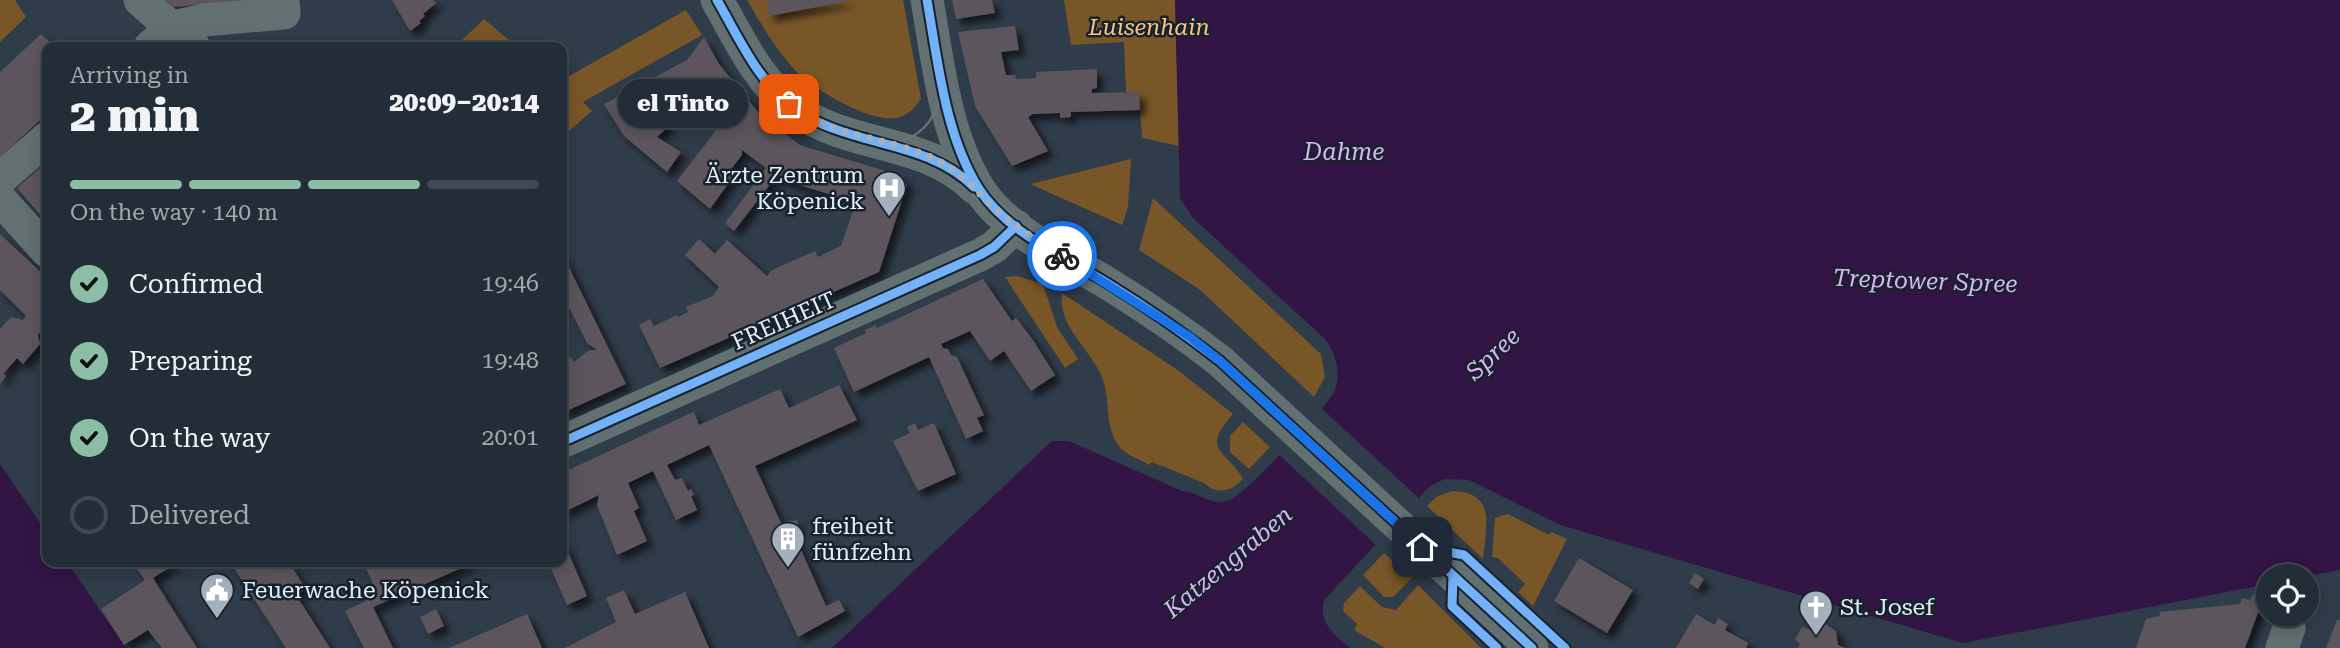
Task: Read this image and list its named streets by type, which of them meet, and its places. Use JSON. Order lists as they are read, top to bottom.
{
  "streets": {
    "street": ["FREIHEIT"]
  },
  "water": [
    "Dahme",
    "Treptower Spree",
    "Spree",
    "Katzengraben"
  ],
  "parks": ["Luisenhain"],
  "places": {
    "other": ["el Tinto"],
    "hospital": ["Ärzte Zentrum Köpenick"],
    "building": ["freiheit fünfzehn"],
    "public building": ["Feuerwache Köpenick"],
    "church": ["St. Josef"]
  },
  "page": {
    "heading": ["2 min", "Arriving in", "20:09–20:14"],
    "bubble": "el Tinto",
    "bar": "On the way · 140 m",
    "list": [
      ["Confirmed", "19:46"],
      ["Preparing", "19:48"],
      ["On the way", "20:01"],
      "Delivered"
    ]
  }
}
